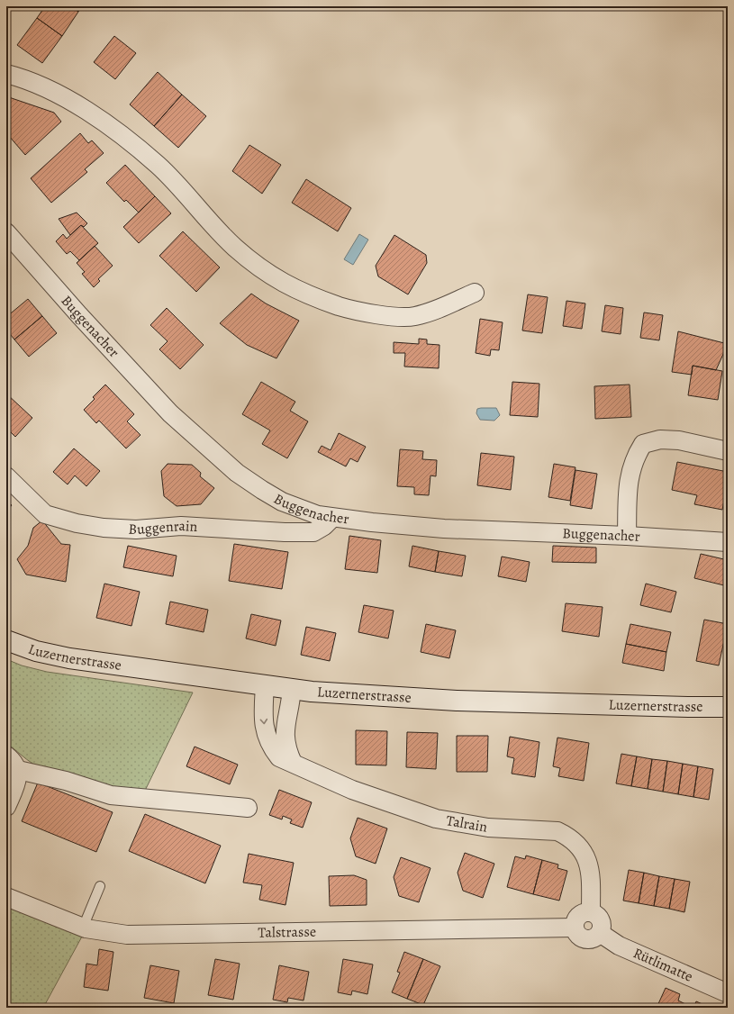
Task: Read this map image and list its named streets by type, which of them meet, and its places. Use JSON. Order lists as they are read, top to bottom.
{
  "streets": {
    "main road": ["Luzernerstrasse"],
    "street": [
      "Buggenacher",
      "Buggenrain",
      "Talrain",
      "Talstrasse",
      "Rütlimatte"
    ]
  },
  "crossings": [
    ["Buggenacher", "Buggenrain"],
    ["Luzernerstrasse", "Talrain"],
    ["Talrain", "Talstrasse"],
    ["Talrain", "Rütlimatte"],
    ["Talstrasse", "Rütlimatte"]
  ]
}
